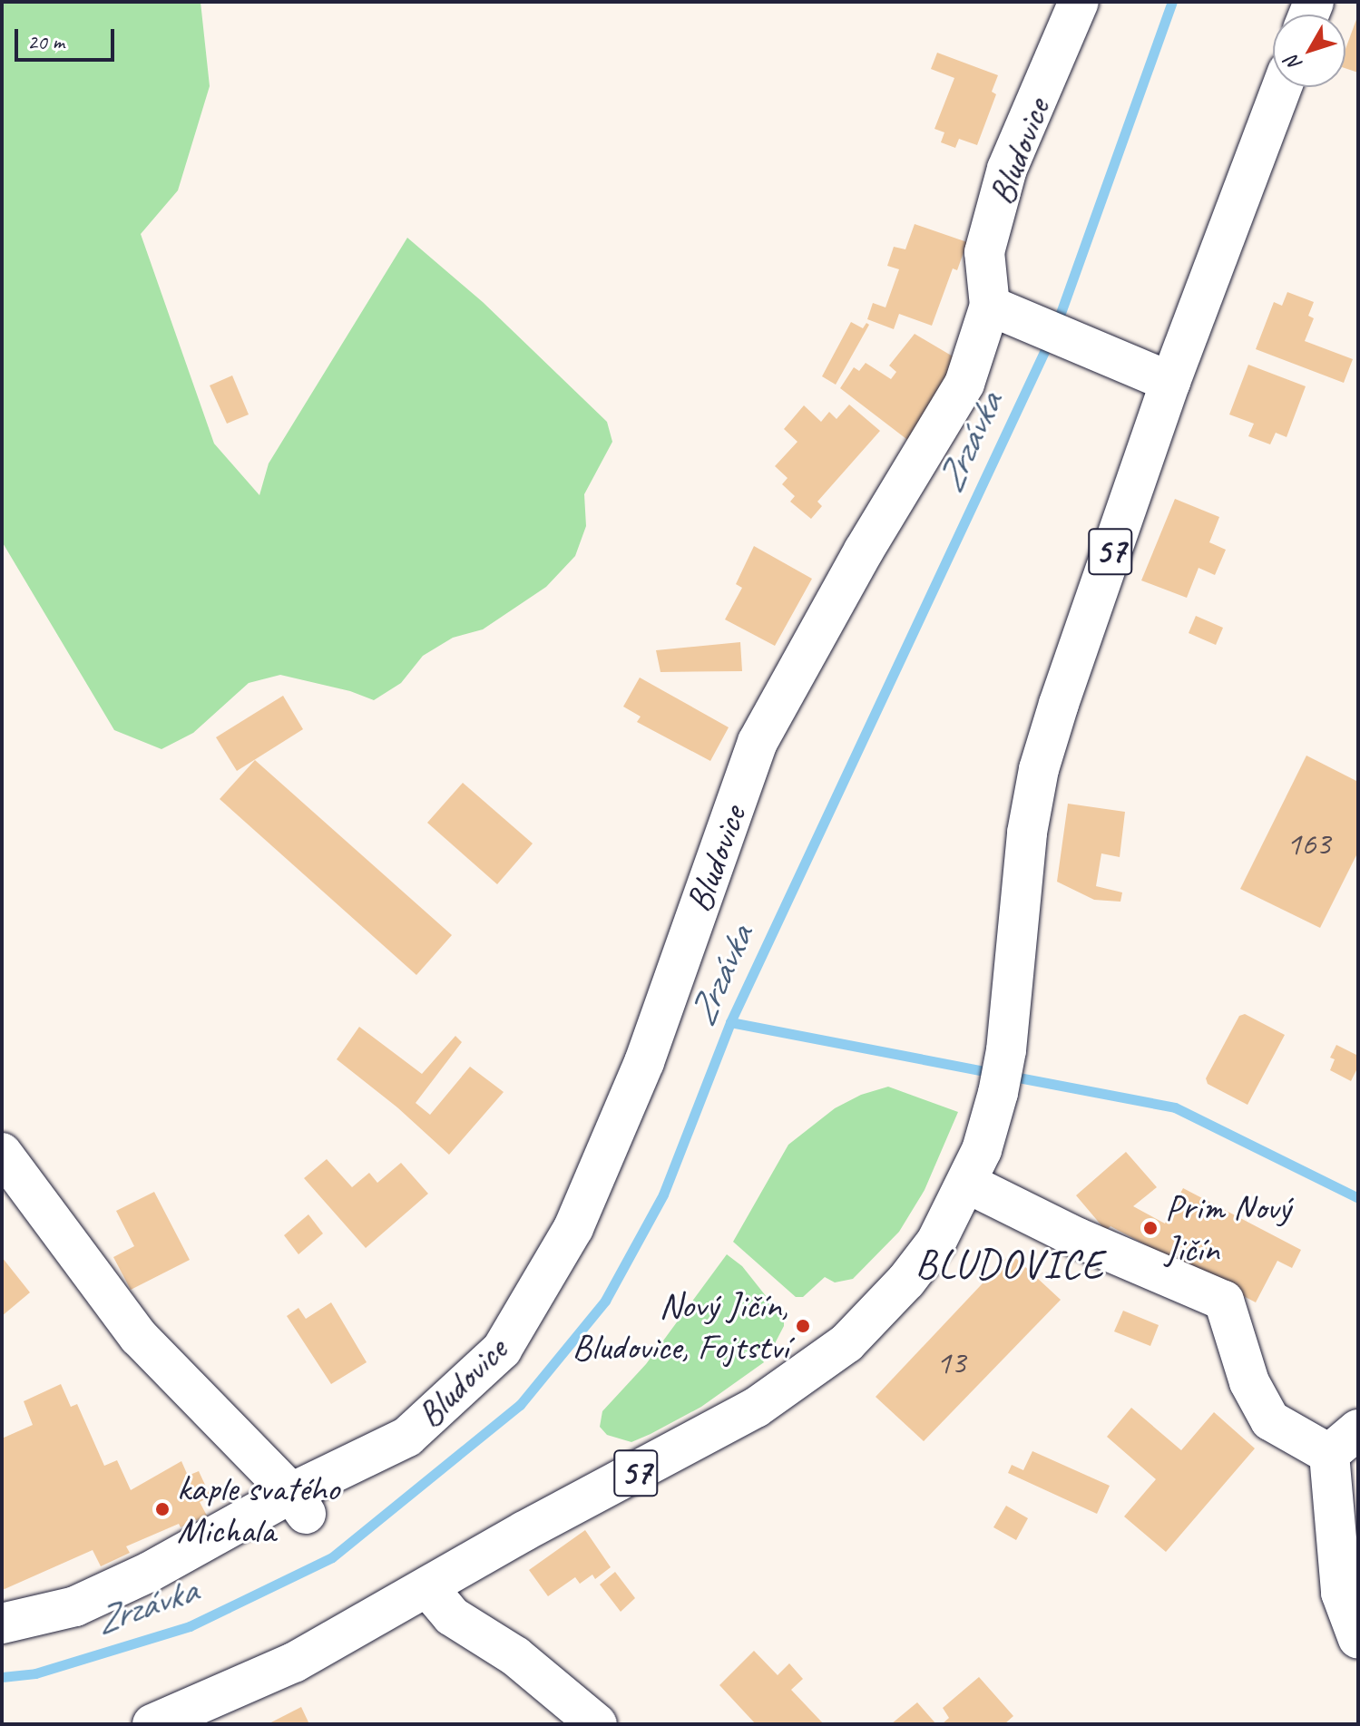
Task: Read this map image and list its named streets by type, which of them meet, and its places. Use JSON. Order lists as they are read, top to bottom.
{
  "streets": {
    "street": ["Bludovice", "57"]
  },
  "districts": ["BLUDOVICE"],
  "water": ["Zrzávka"],
  "places": ["Prim Nový Jičín", "Nový Jičín, Bludovice, Fojtství", "kaple svatého Michala"],
  "house_numbers": ["163", "13"],
  "scale_bar": "20 m",
  "north": "bottom left"
}
